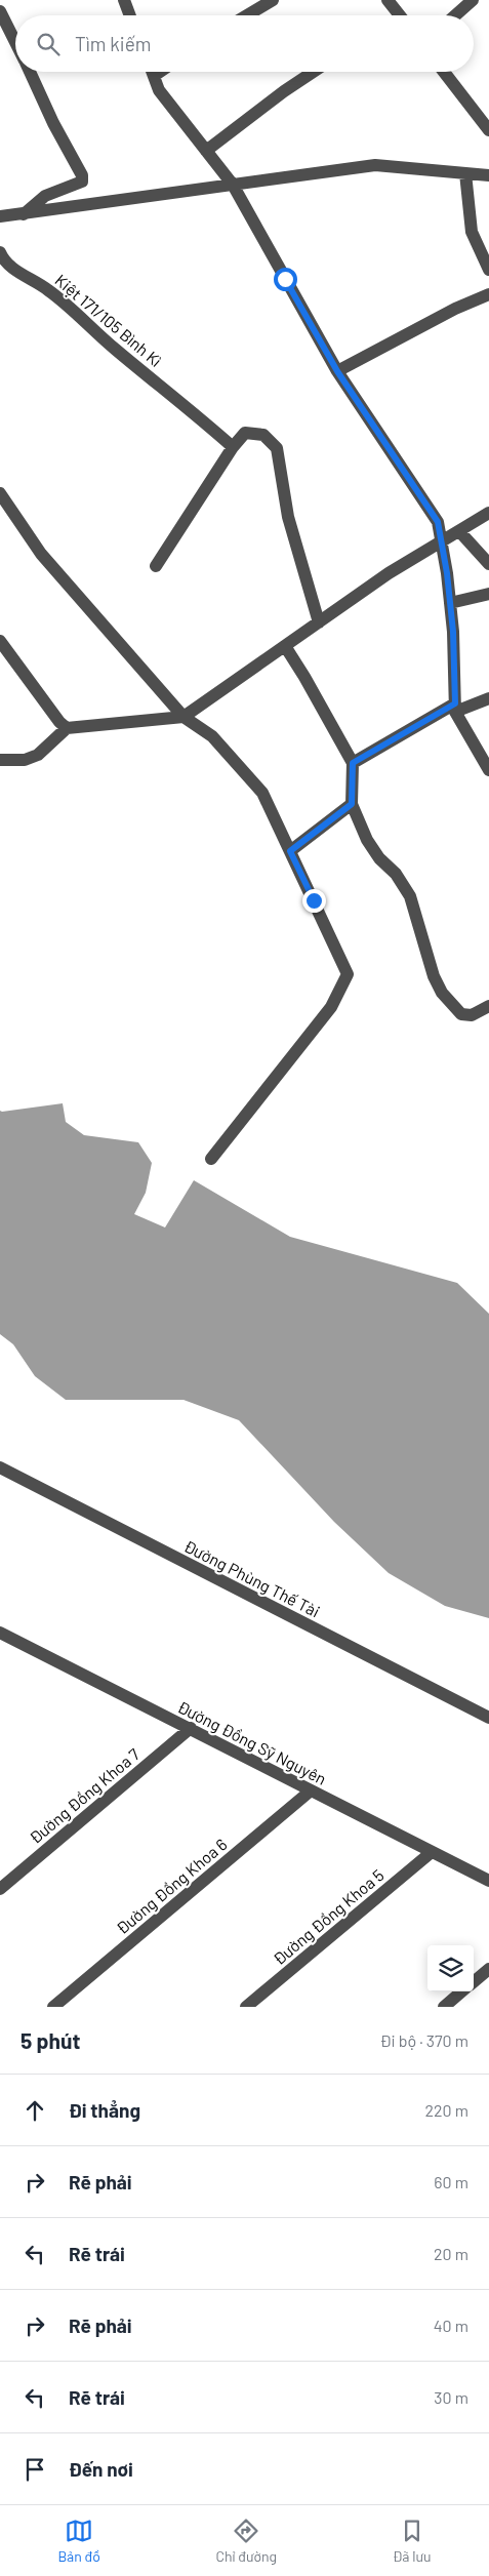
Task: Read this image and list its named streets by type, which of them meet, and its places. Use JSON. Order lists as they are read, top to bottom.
{
  "streets": {
    "street": [
      "Kiệt 171/105 Bình Kì",
      "Đường Phùng Thế Tài",
      "Đường Đồng Sỹ Nguyên",
      "Đường Đồng Khoa 7",
      "Đường Đồng Khoa 6",
      "Đường Đồng Khoa 5"
    ]
  },
  "crossings": [
    ["Đường Đồng Sỹ Nguyên", "Đường Đồng Khoa 7"],
    ["Đường Đồng Sỹ Nguyên", "Đường Đồng Khoa 6"],
    ["Đường Đồng Sỹ Nguyên", "Đường Đồng Khoa 5"]
  ],
  "page": {
    "search": "Tìm kiếm",
    "heading": ["5 phút", "Đi bộ · 370 m"],
    "list": [
      ["Đi thẳng", "220 m"],
      ["Rẽ phải", "60 m"],
      ["Rẽ trái", "20 m"],
      ["Rẽ phải", "40 m"],
      ["Rẽ trái", "30 m"],
      "Đến nơi"
    ],
    "nav": ["Bản đồ", "Chỉ đường", "Đã lưu"]
  }
}
